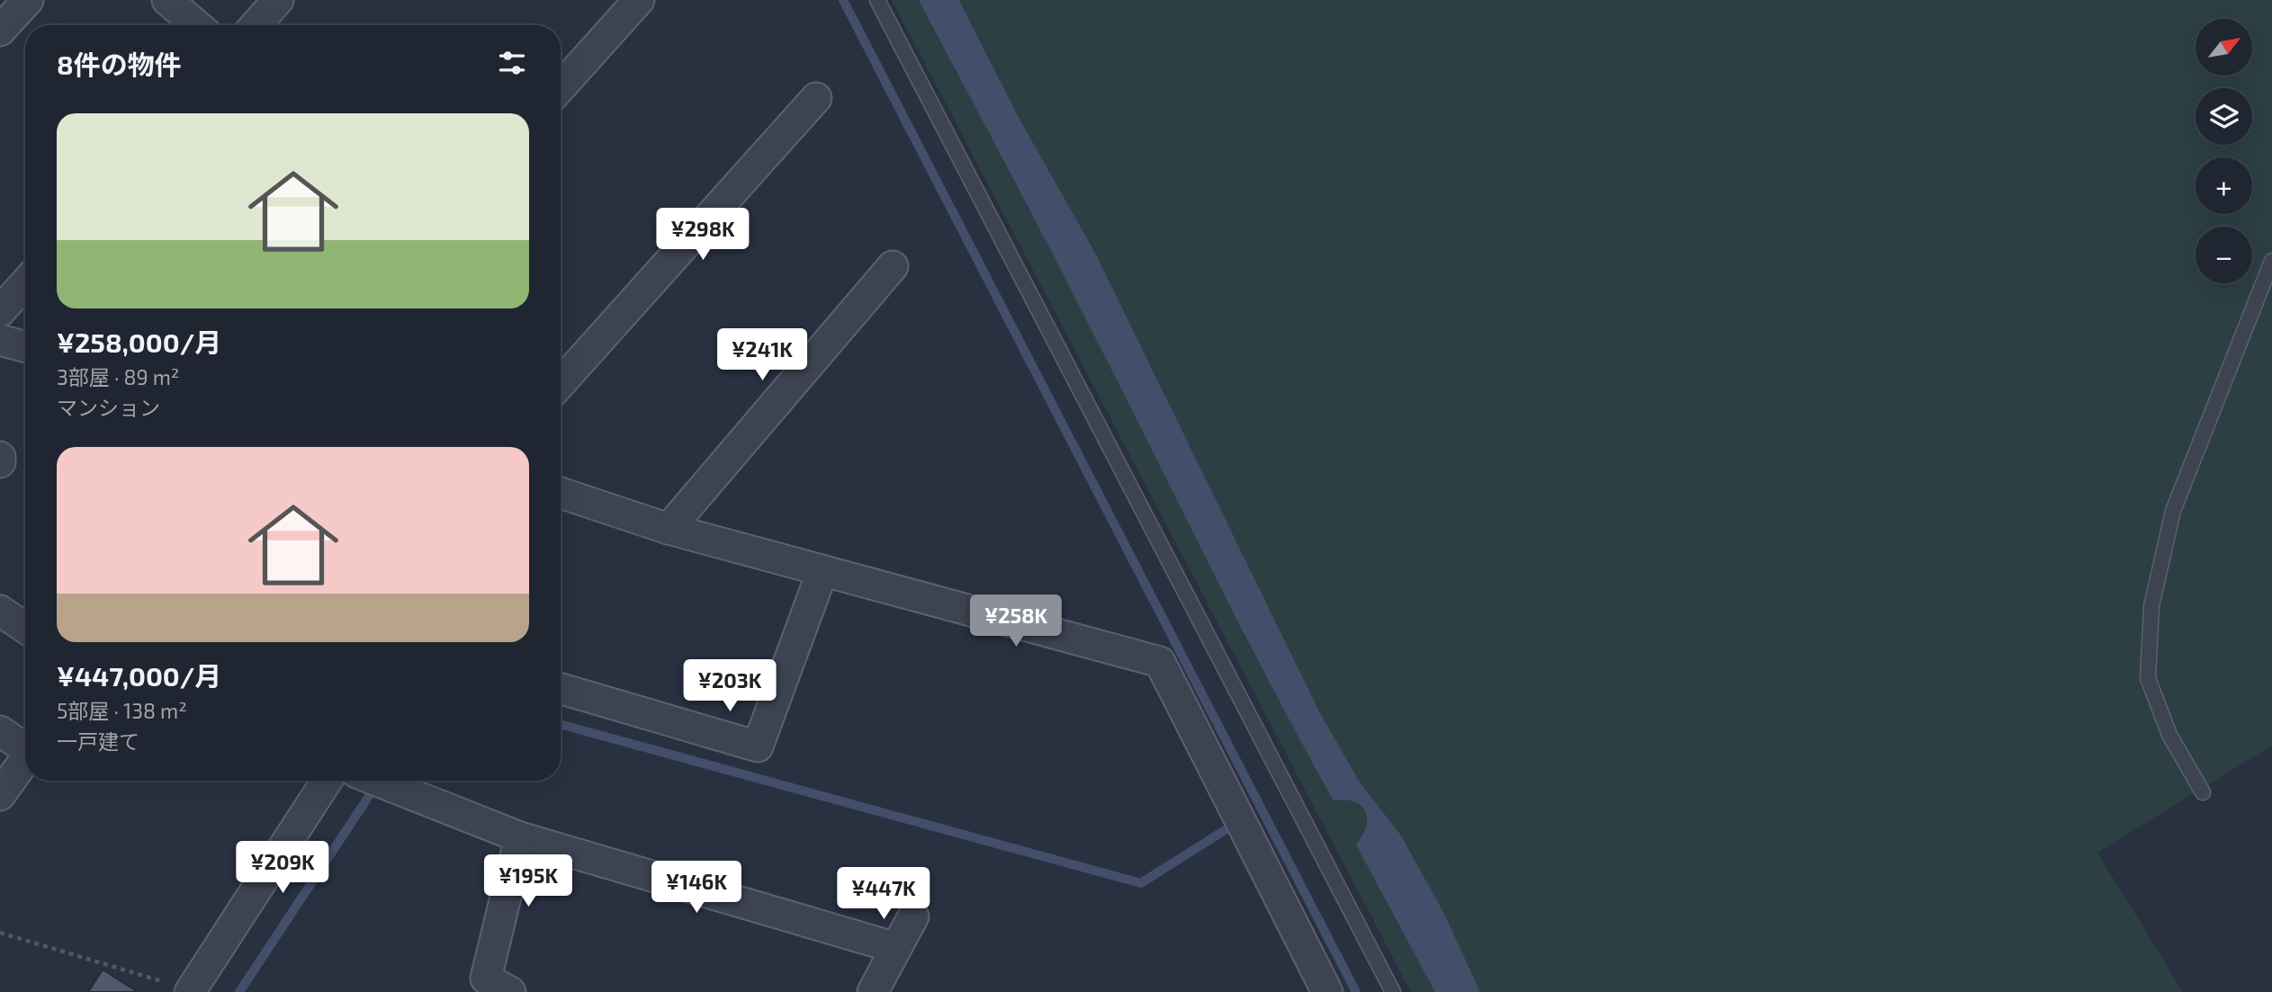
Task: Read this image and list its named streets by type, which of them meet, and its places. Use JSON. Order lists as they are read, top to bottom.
{
  "north": "top right",
  "page": {
    "map_buttons": ["+", "−"],
    "heading": "8件の物件",
    "list": [
      {
        "name": "¥258,000/月",
        "note": "3部屋 · 89 m² · マンション"
      },
      {
        "name": "¥447,000/月",
        "note": "5部屋 · 138 m² · 一戸建て"
      }
    ],
    "price": [
      "¥298K",
      "¥241K",
      "¥258K",
      "¥203K",
      "¥209K",
      "¥195K",
      "¥146K",
      "¥447K"
    ]
  }
}
